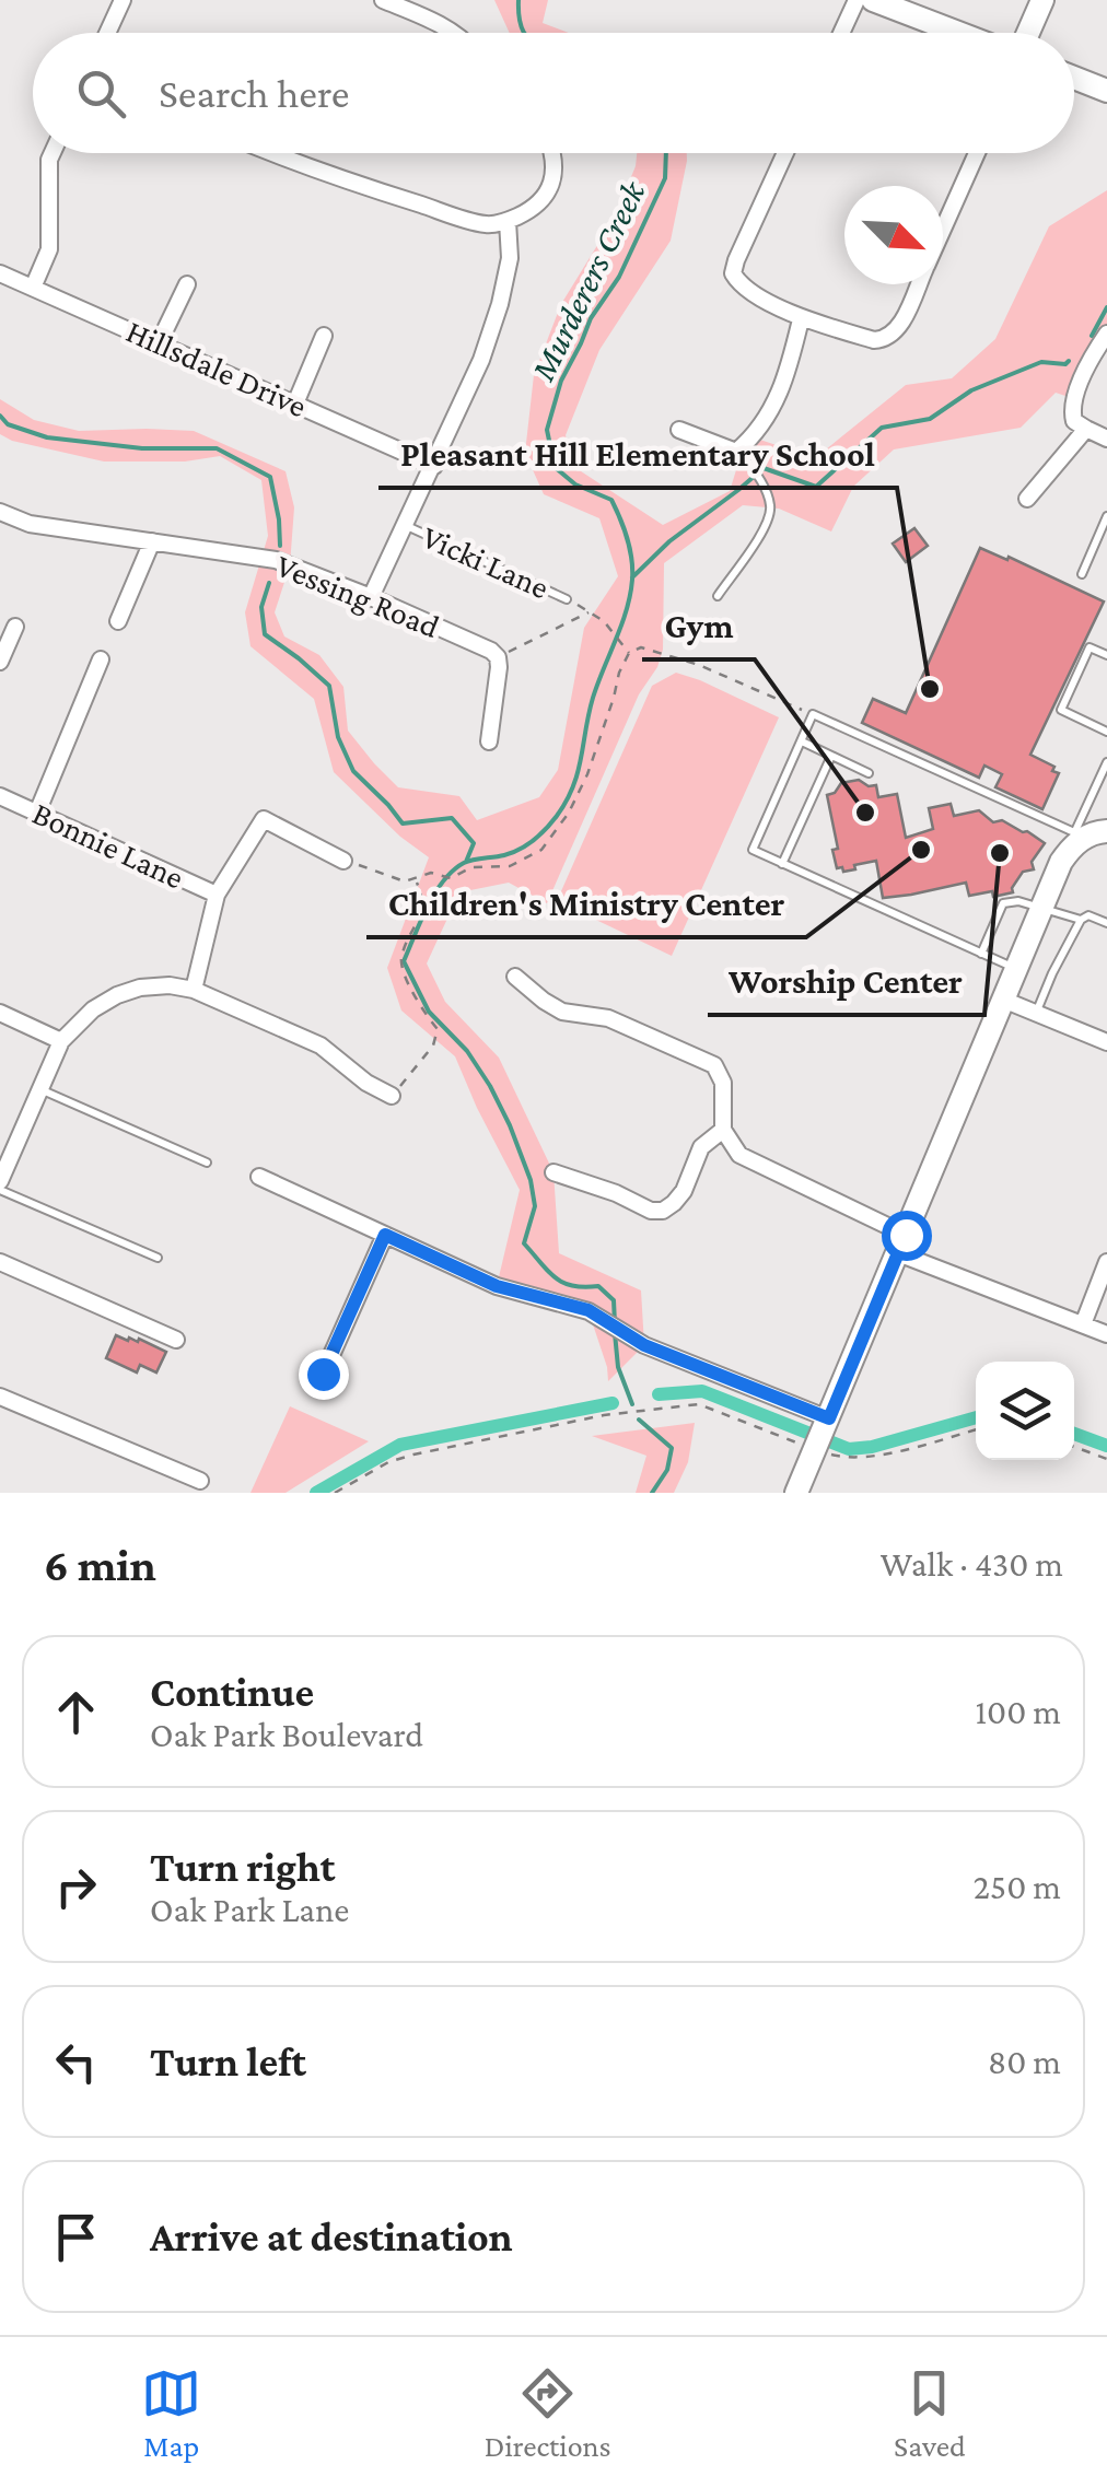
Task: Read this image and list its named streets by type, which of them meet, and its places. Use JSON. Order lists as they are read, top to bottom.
{
  "streets": {
    "street": [
      "Hillsdale Drive",
      "Vicki Lane",
      "Vessing Road",
      "Bonnie Lane"
    ]
  },
  "crossings": [
    ["Hillsdale Drive", "Vicki Lane"],
    ["Vicki Lane", "Vessing Road"]
  ],
  "water": ["Murderers Creek"],
  "places": [
    "Pleasant Hill Elementary School",
    "Gym",
    "Children's Ministry Center",
    "Worship Center"
  ],
  "north": "bottom right",
  "page": {
    "search": "Search here",
    "heading": ["6 min", "Walk · 430 m"],
    "list": [
      ["Continue", "Oak Park Boulevard", "100 m"],
      ["Turn right", "Oak Park Lane", "250 m"],
      ["Turn left", "80 m"],
      "Arrive at destination"
    ],
    "nav": ["Map", "Directions", "Saved"]
  }
}
